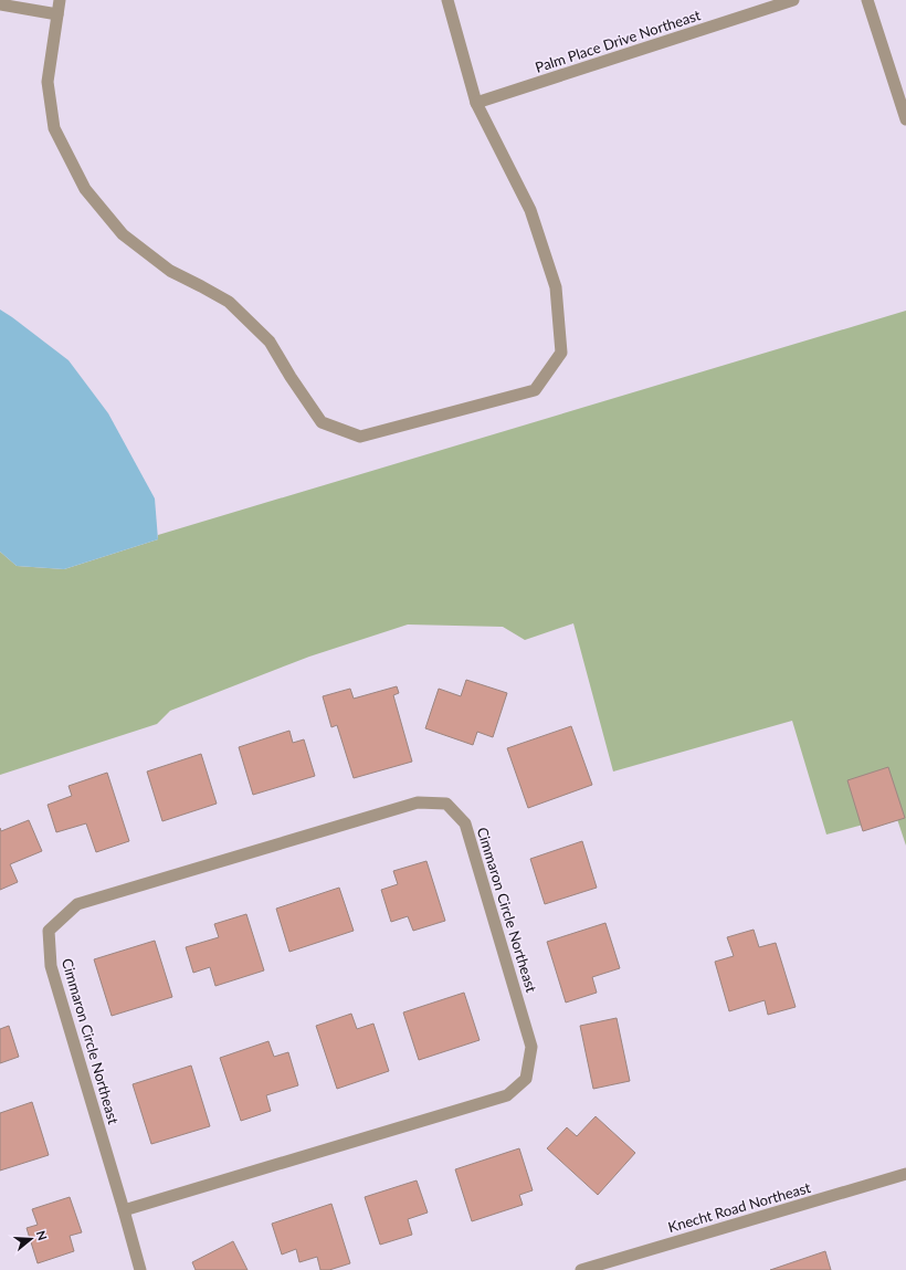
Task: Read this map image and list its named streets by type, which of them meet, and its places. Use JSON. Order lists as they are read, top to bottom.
{
  "streets": {
    "street": ["Palm Place Drive Northeast", "Cimmaron Circle Northeast", "Knecht Road Northeast"]
  },
  "north": "right"
}
